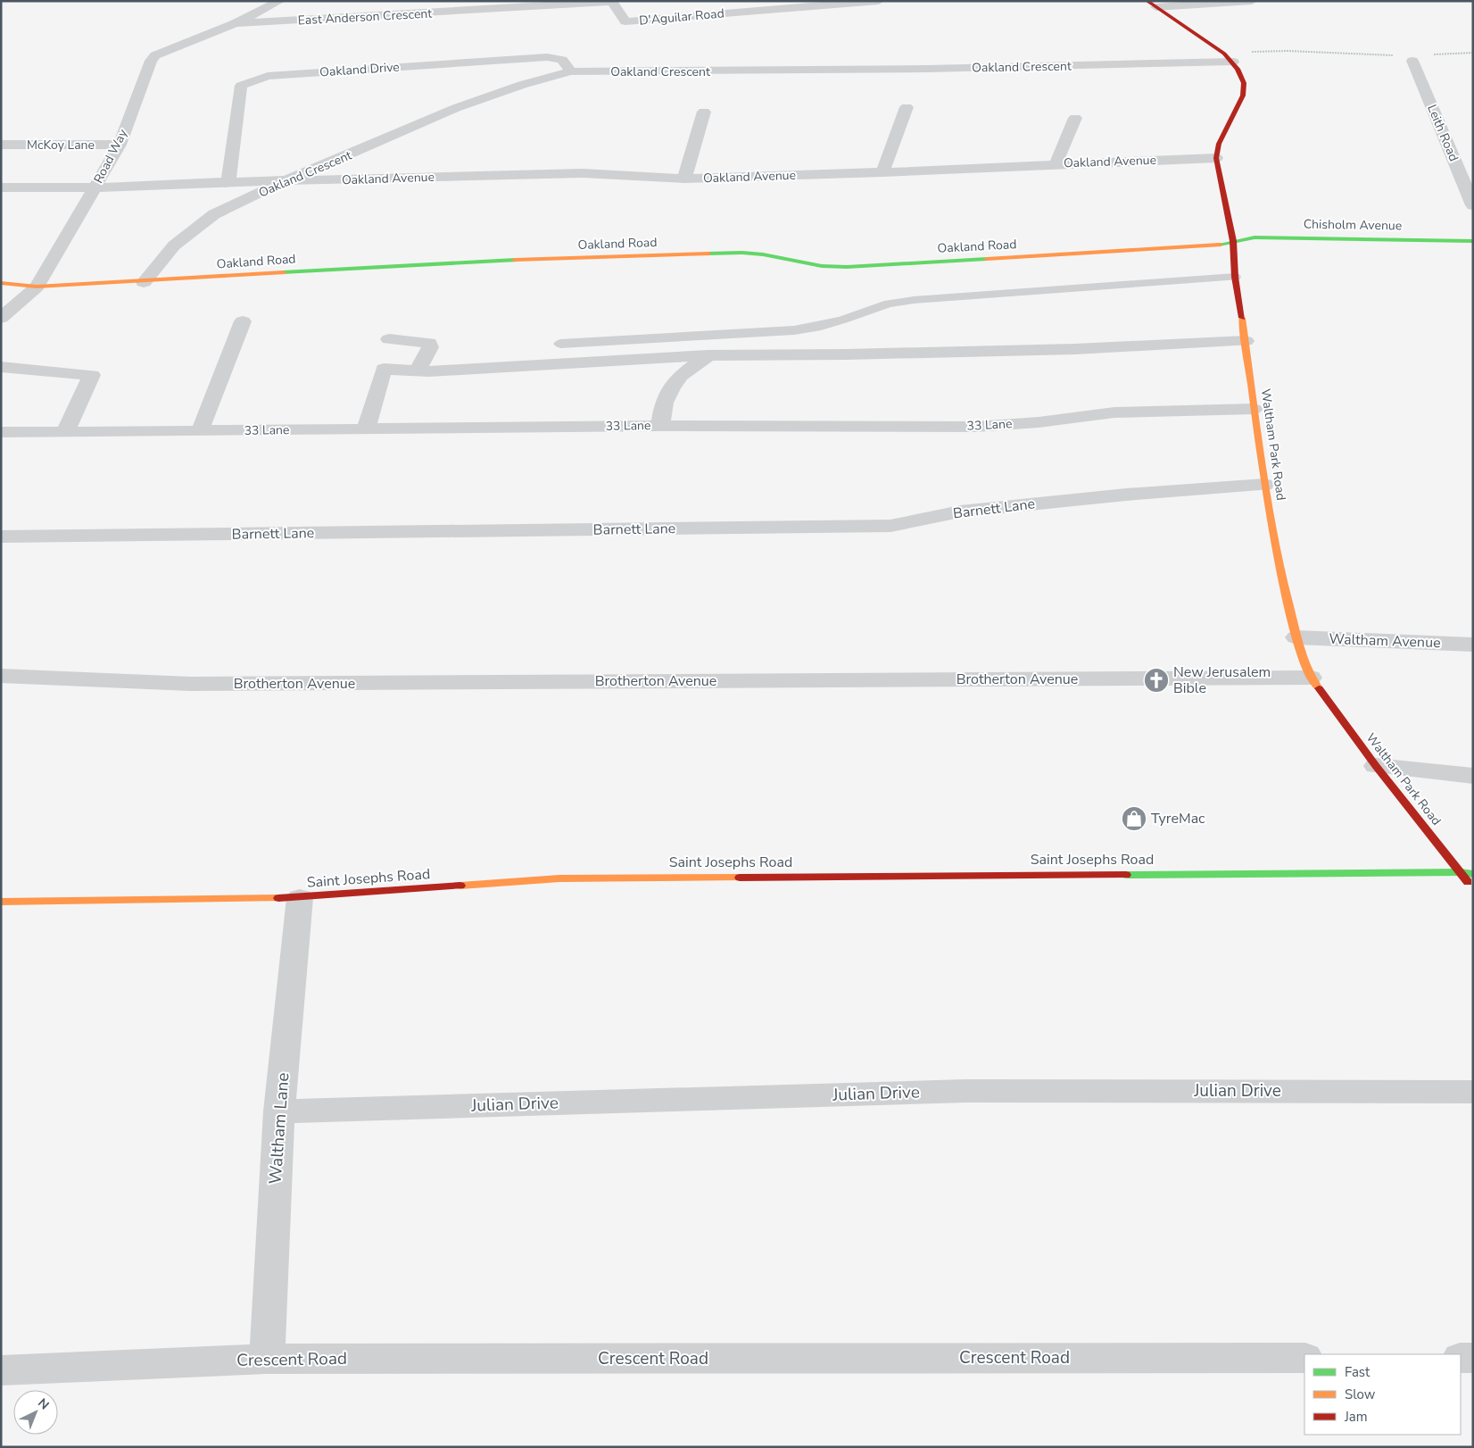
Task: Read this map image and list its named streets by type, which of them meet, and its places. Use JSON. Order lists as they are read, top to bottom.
{
  "streets": {
    "street": [
      "East Anderson Crescent",
      "D'Aguilar Road",
      "Oakland Crescent",
      "Oakland Drive",
      "Leith Road",
      "McKoy Lane",
      "Road Way",
      "Oakland Avenue",
      "Chisholm Avenue",
      "Oakland Road",
      "33 Lane",
      "Waltham Park Road",
      "Barnett Lane",
      "Waltham Avenue",
      "Brotherton Avenue",
      "Saint Josephs Road",
      "Julian Drive",
      "Waltham Lane",
      "Crescent Road"
    ]
  },
  "crossings": [
    ["East Anderson Crescent", "D'Aguilar Road"],
    ["East Anderson Crescent", "Road Way"],
    ["Oakland Crescent", "Oakland Drive"],
    ["Oakland Crescent", "Oakland Avenue"],
    ["Oakland Crescent", "Oakland Road"],
    ["Oakland Crescent", "Waltham Park Road"],
    ["Oakland Drive", "Oakland Avenue"],
    ["McKoy Lane", "Road Way"],
    ["Road Way", "Oakland Avenue"],
    ["Road Way", "Oakland Road"],
    ["Oakland Avenue", "Waltham Park Road"],
    ["Chisholm Avenue", "Oakland Road"],
    ["Chisholm Avenue", "Waltham Park Road"],
    ["Oakland Road", "Waltham Park Road"],
    ["33 Lane", "Waltham Park Road"],
    ["Waltham Park Road", "Barnett Lane"],
    ["Waltham Park Road", "Waltham Avenue"],
    ["Waltham Park Road", "Brotherton Avenue"],
    ["Waltham Park Road", "Saint Josephs Road"],
    ["Saint Josephs Road", "Waltham Lane"],
    ["Julian Drive", "Waltham Lane"],
    ["Waltham Lane", "Crescent Road"]
  ],
  "places": {
    "church": ["New Jerusalem Bible"],
    "shop": ["TyreMac"]
  },
  "legend": ["Fast", "Slow", "Jam"],
  "north": "top right"
}
